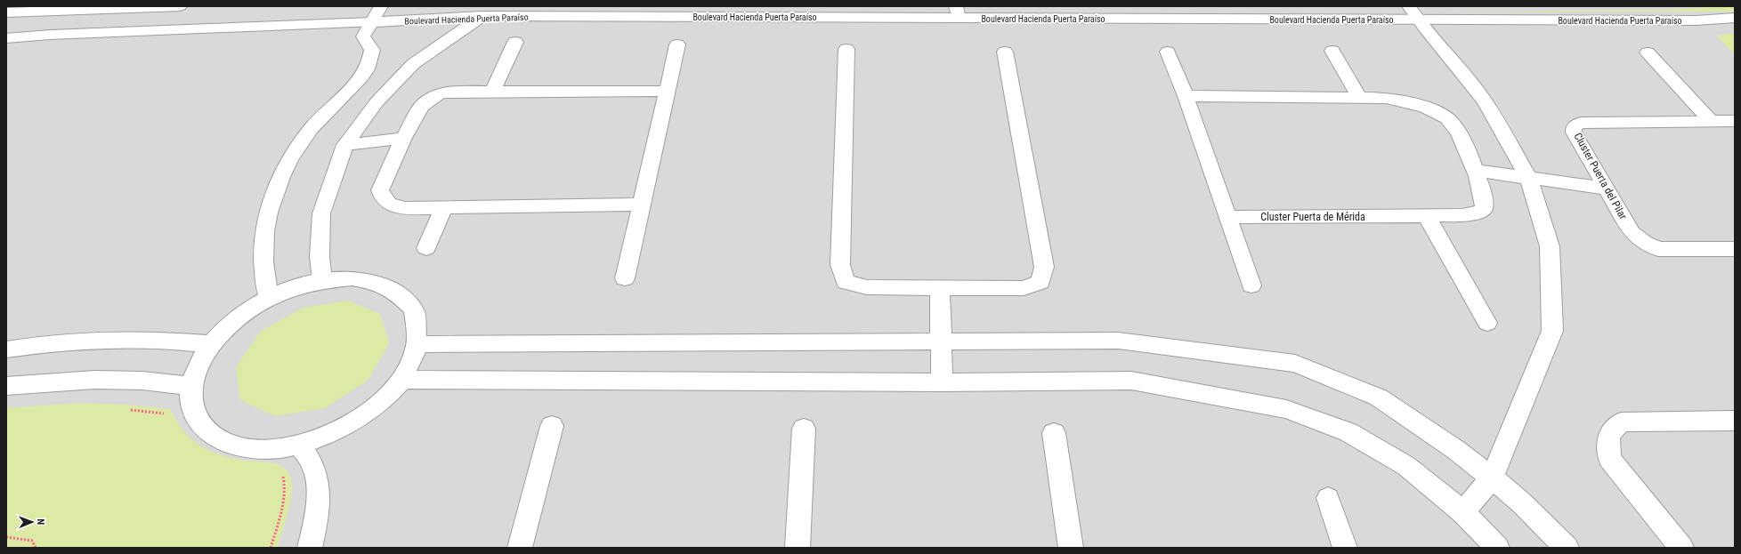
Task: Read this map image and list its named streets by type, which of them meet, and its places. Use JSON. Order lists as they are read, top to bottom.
{
  "streets": {
    "street": ["Boulevard Hacienda Puerta Paraíso", "Cluster Puerta del Pilar", "Cluster Puerta de Mérida"]
  },
  "north": "right"
}
